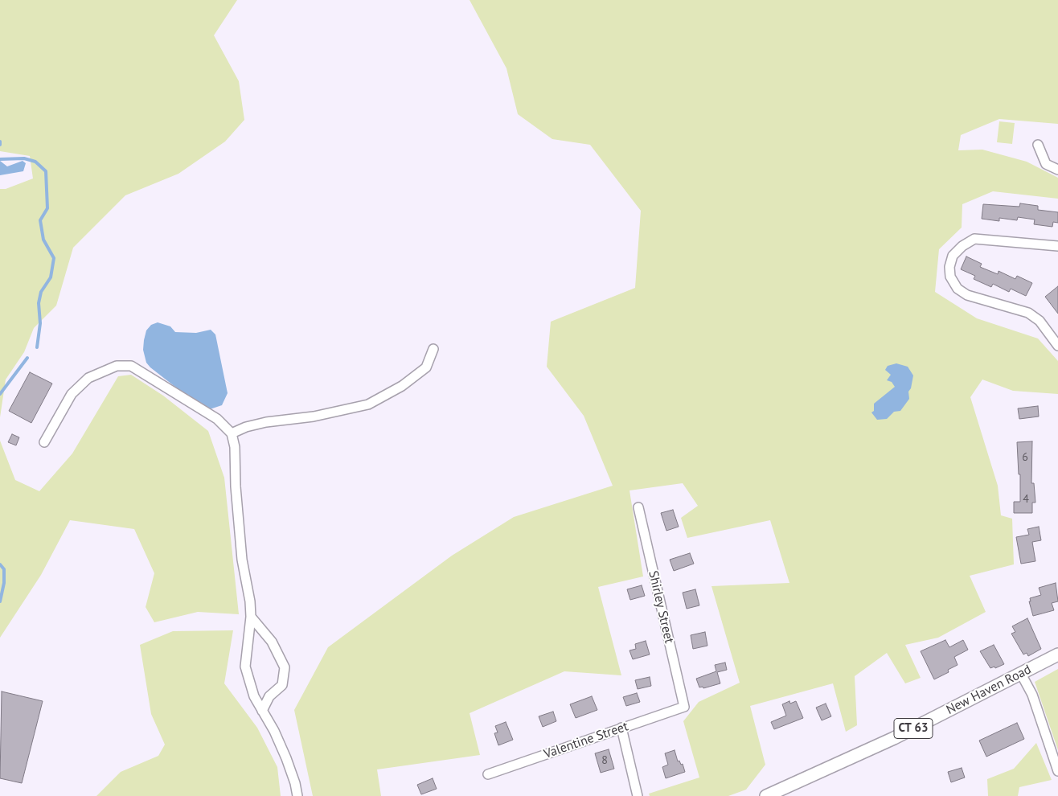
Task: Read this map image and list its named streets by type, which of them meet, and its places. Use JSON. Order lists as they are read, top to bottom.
{
  "streets": {
    "main road": ["New Haven Road", "CT 63"],
    "street": ["Shirley Street", "Valentine Street"]
  },
  "crossings": [
    ["Shirley Street", "Valentine Street"]
  ],
  "house_numbers": ["6", "4", "8"]
}
